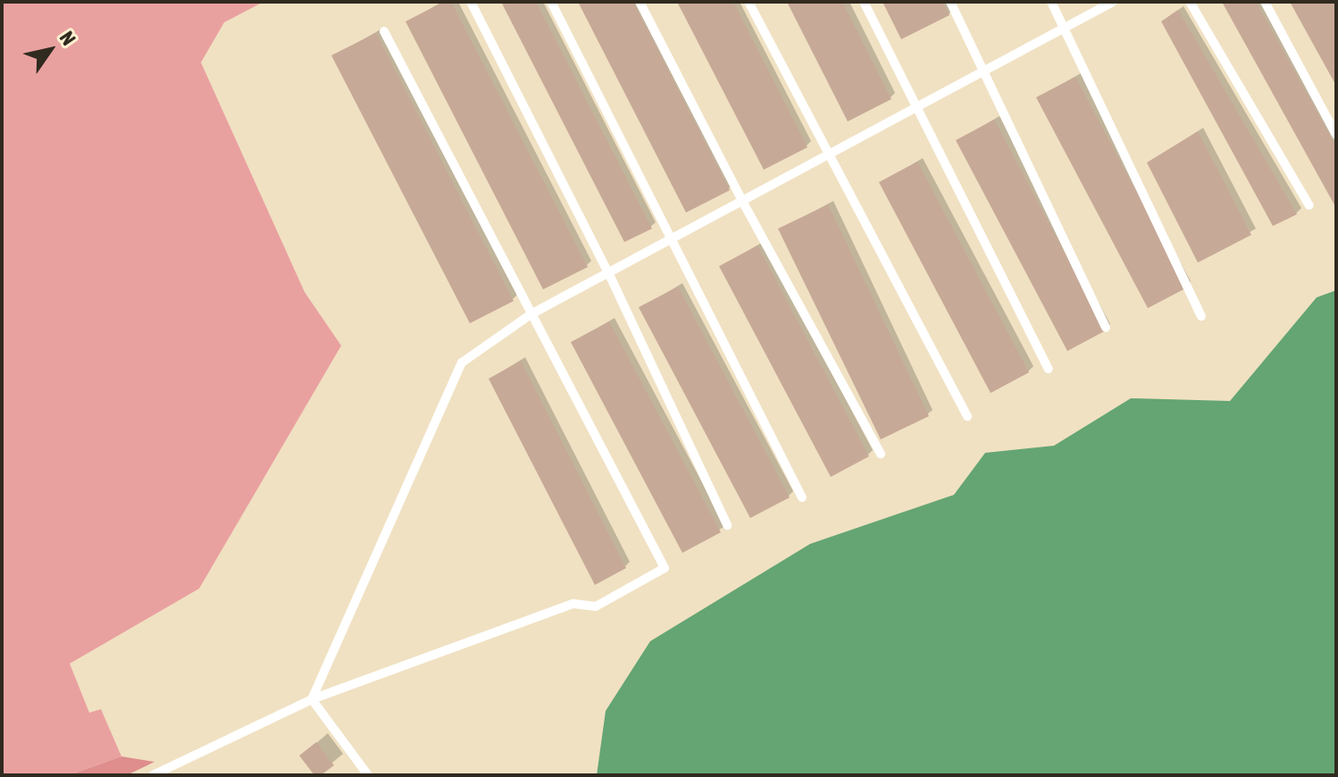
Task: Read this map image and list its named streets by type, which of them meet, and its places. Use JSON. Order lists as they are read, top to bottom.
{
  "north": "top right"
}
